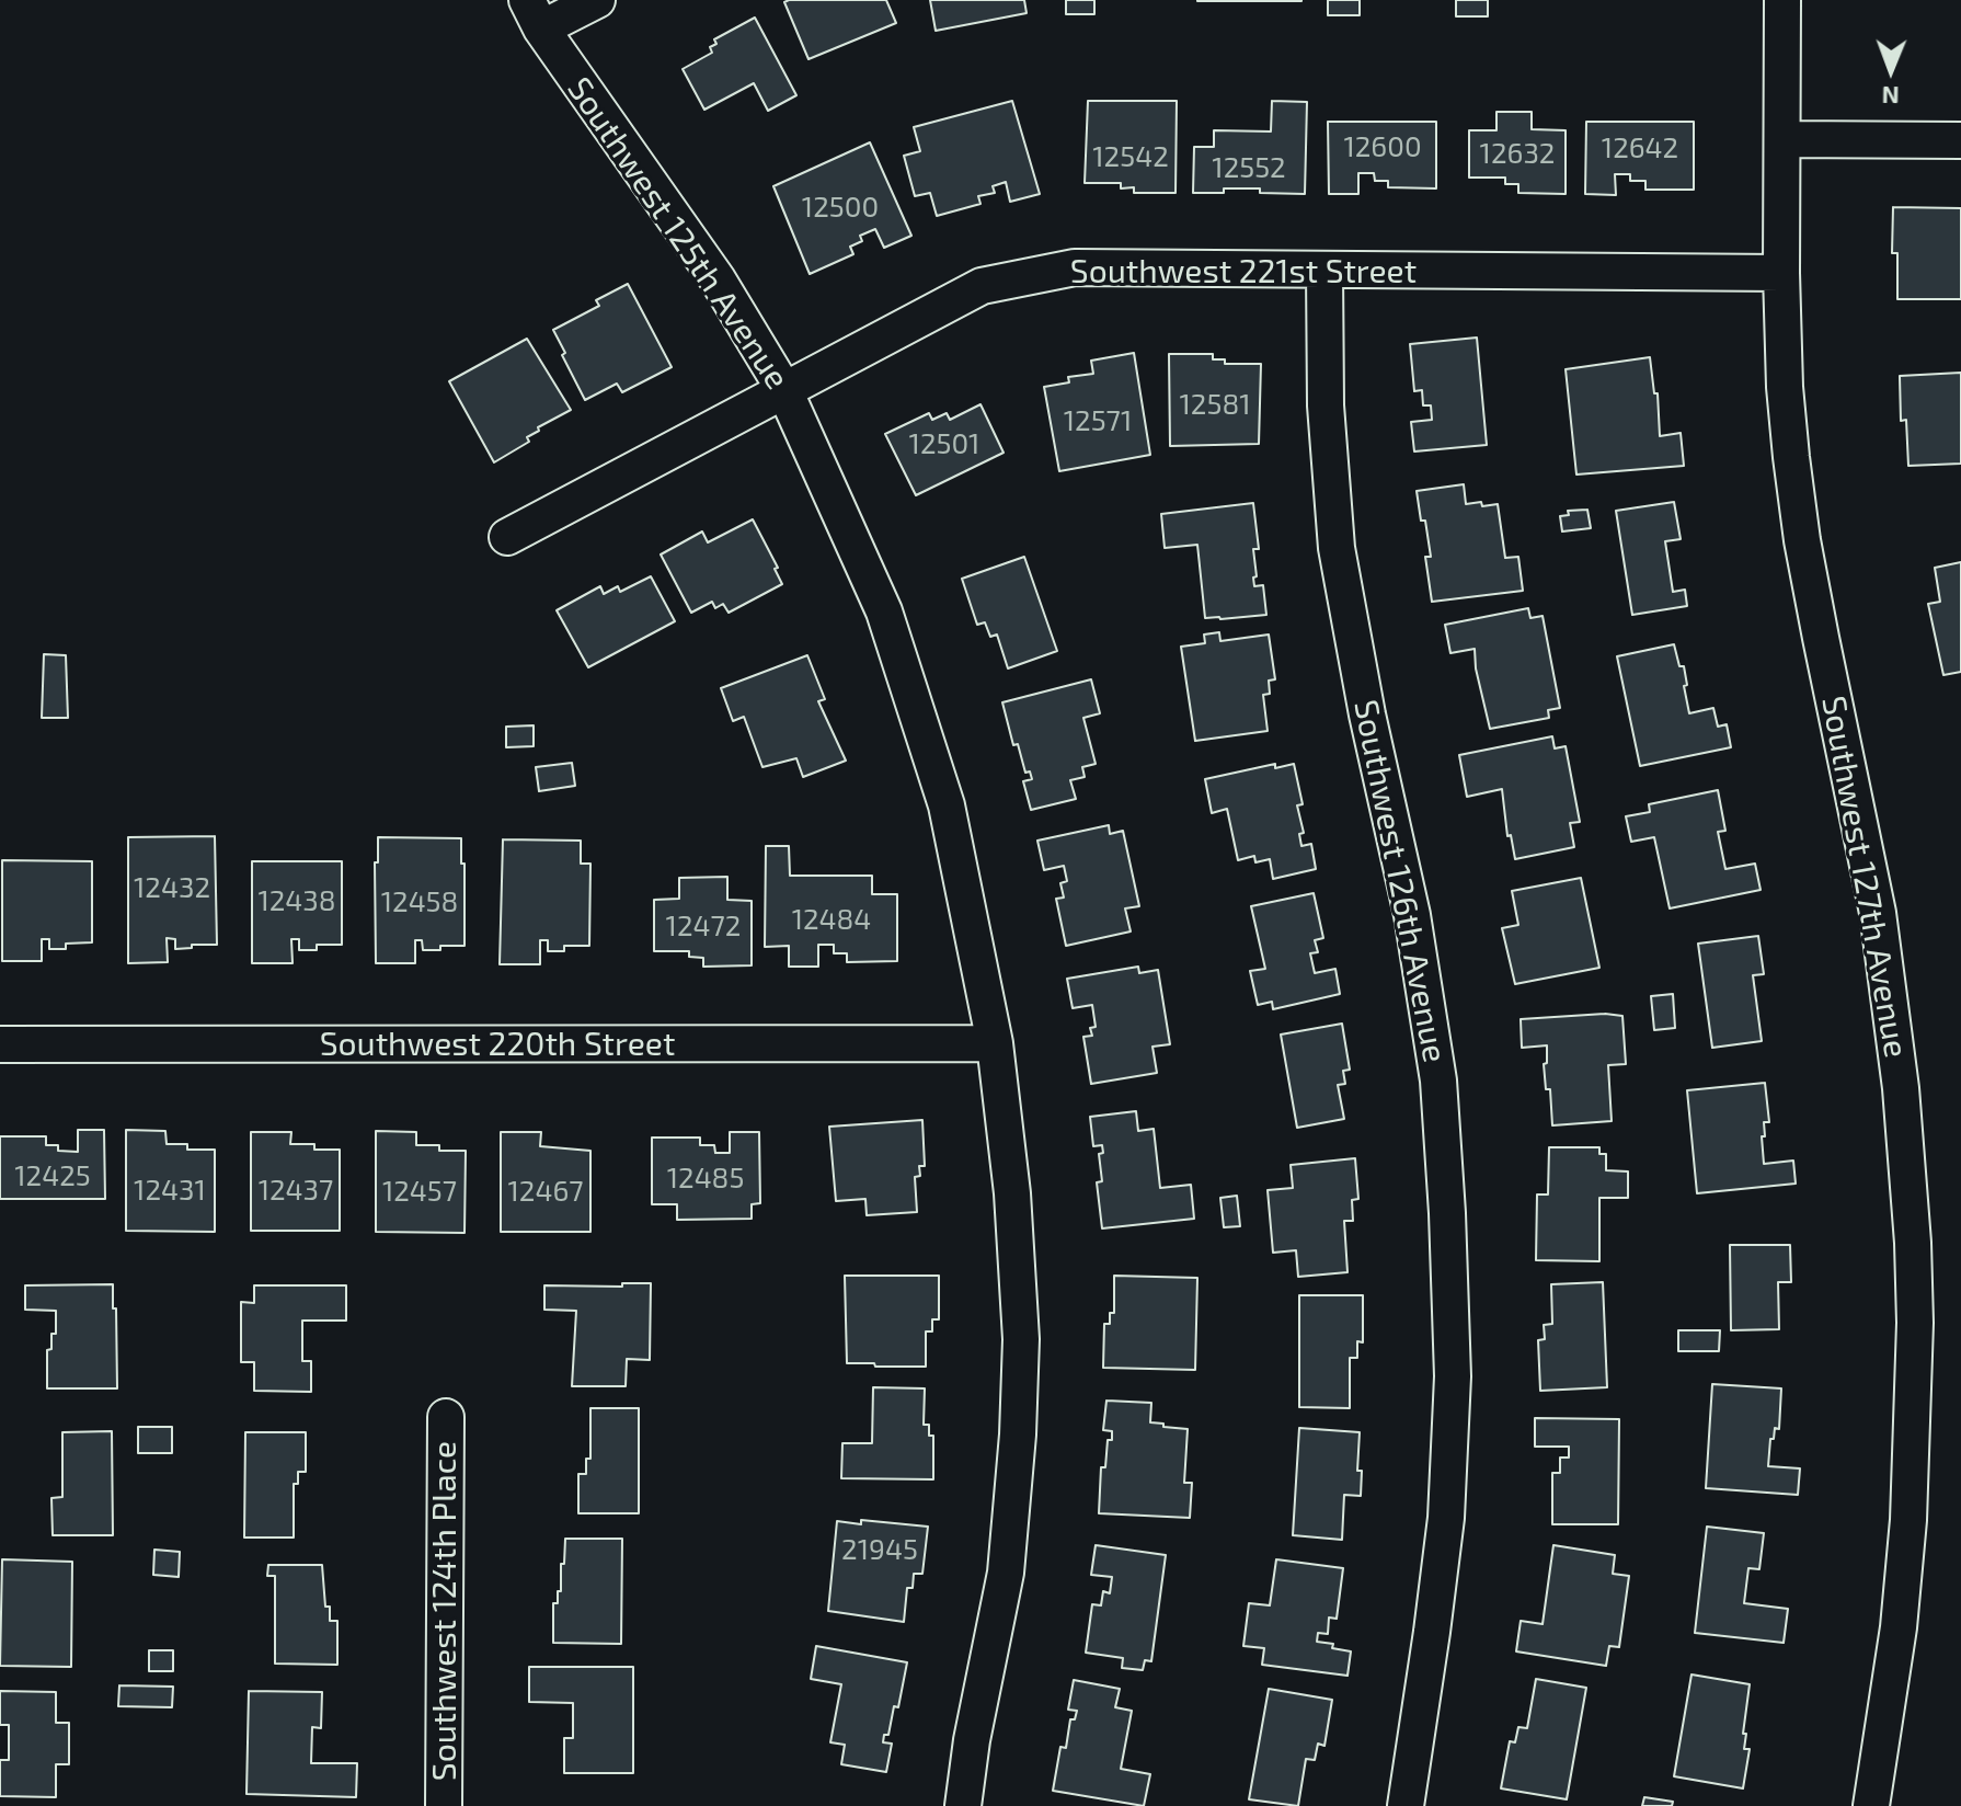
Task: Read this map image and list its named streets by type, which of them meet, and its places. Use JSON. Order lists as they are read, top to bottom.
{
  "streets": {
    "street": [
      "Southwest 125th Avenue",
      "Southwest 221st Street",
      "Southwest 127th Avenue",
      "Southwest 126th Avenue",
      "Southwest 220th Street",
      "Southwest 124th Place"
    ]
  },
  "crossings": [
    ["Southwest 125th Avenue", "Southwest 221st Street"],
    ["Southwest 125th Avenue", "Southwest 220th Street"],
    ["Southwest 221st Street", "Southwest 127th Avenue"],
    ["Southwest 221st Street", "Southwest 126th Avenue"]
  ],
  "house_numbers": [
    "12600",
    "12642",
    "12632",
    "12542",
    "12552",
    "12500",
    "12581",
    "12571",
    "12501",
    "12432",
    "12438",
    "12458",
    "12484",
    "12472",
    "12425",
    "12485",
    "12431",
    "12437",
    "12457",
    "12467",
    "21945"
  ],
  "north": "bottom"
}
